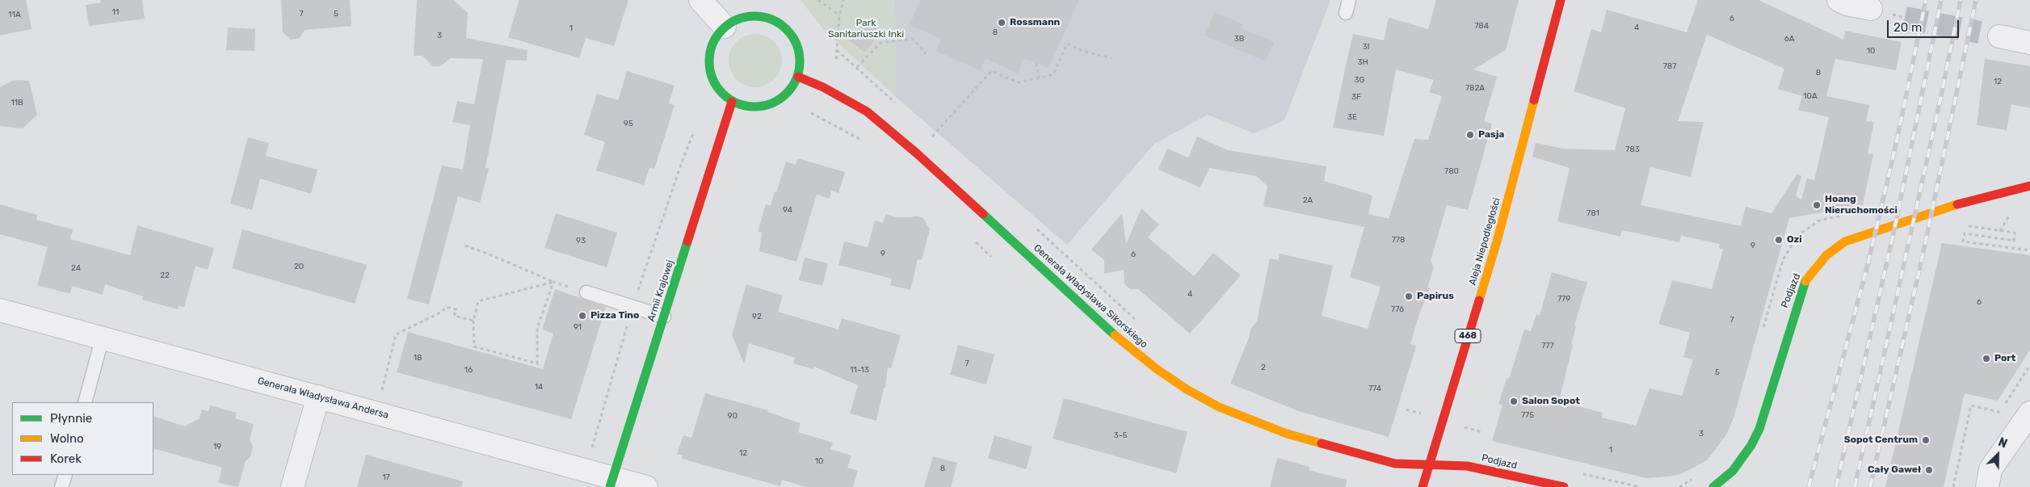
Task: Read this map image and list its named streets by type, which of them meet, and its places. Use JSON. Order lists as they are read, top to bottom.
{
  "streets": {
    "street": [
      "Aleja Niepodległości",
      "Armii Krajowej",
      "Podjazd",
      "Generała Władysława Sikorskiego",
      "468",
      "Generała Władysława Andersa"
    ]
  },
  "crossings": [
    ["Aleja Niepodległości", "Podjazd"],
    ["Aleja Niepodległości", "Generała Władysława Sikorskiego"],
    ["Armii Krajowej", "Generała Władysława Sikorskiego"],
    ["Armii Krajowej", "Generała Władysława Andersa"],
    ["Podjazd", "Generała Władysława Sikorskiego"]
  ],
  "parks": ["Park Sanitariuszki Inki"],
  "places": [
    "Rossmann",
    "Pasja",
    "Hoang Nieruchomości",
    "Ozi",
    "Papirus",
    "Pizza Tino",
    "Port",
    "Salon Sopot",
    "Sopot Centrum",
    "Cały Gaweł"
  ],
  "house_numbers": [
    "11",
    "7",
    "5",
    "11A",
    "6",
    "784",
    "4",
    "1",
    "8",
    "3",
    "3B",
    "6A",
    "3I",
    "10",
    "3H",
    "787",
    "8",
    "3G",
    "12",
    "782A",
    "10A",
    "3F",
    "11B",
    "3E",
    "95",
    "783",
    "780",
    "2A",
    "94",
    "781",
    "778",
    "93",
    "9",
    "9",
    "6",
    "20",
    "24",
    "22",
    "4",
    "779",
    "6",
    "776",
    "92",
    "7",
    "91",
    "777",
    "18",
    "7",
    "2",
    "16",
    "11-13",
    "5",
    "14",
    "774",
    "775",
    "90",
    "3",
    "3-5",
    "19",
    "1",
    "12",
    "10",
    "8",
    "17"
  ],
  "legend": ["Płynnie", "Wolno", "Korek"],
  "scale_bar": "20 m",
  "north": "top right"
}
